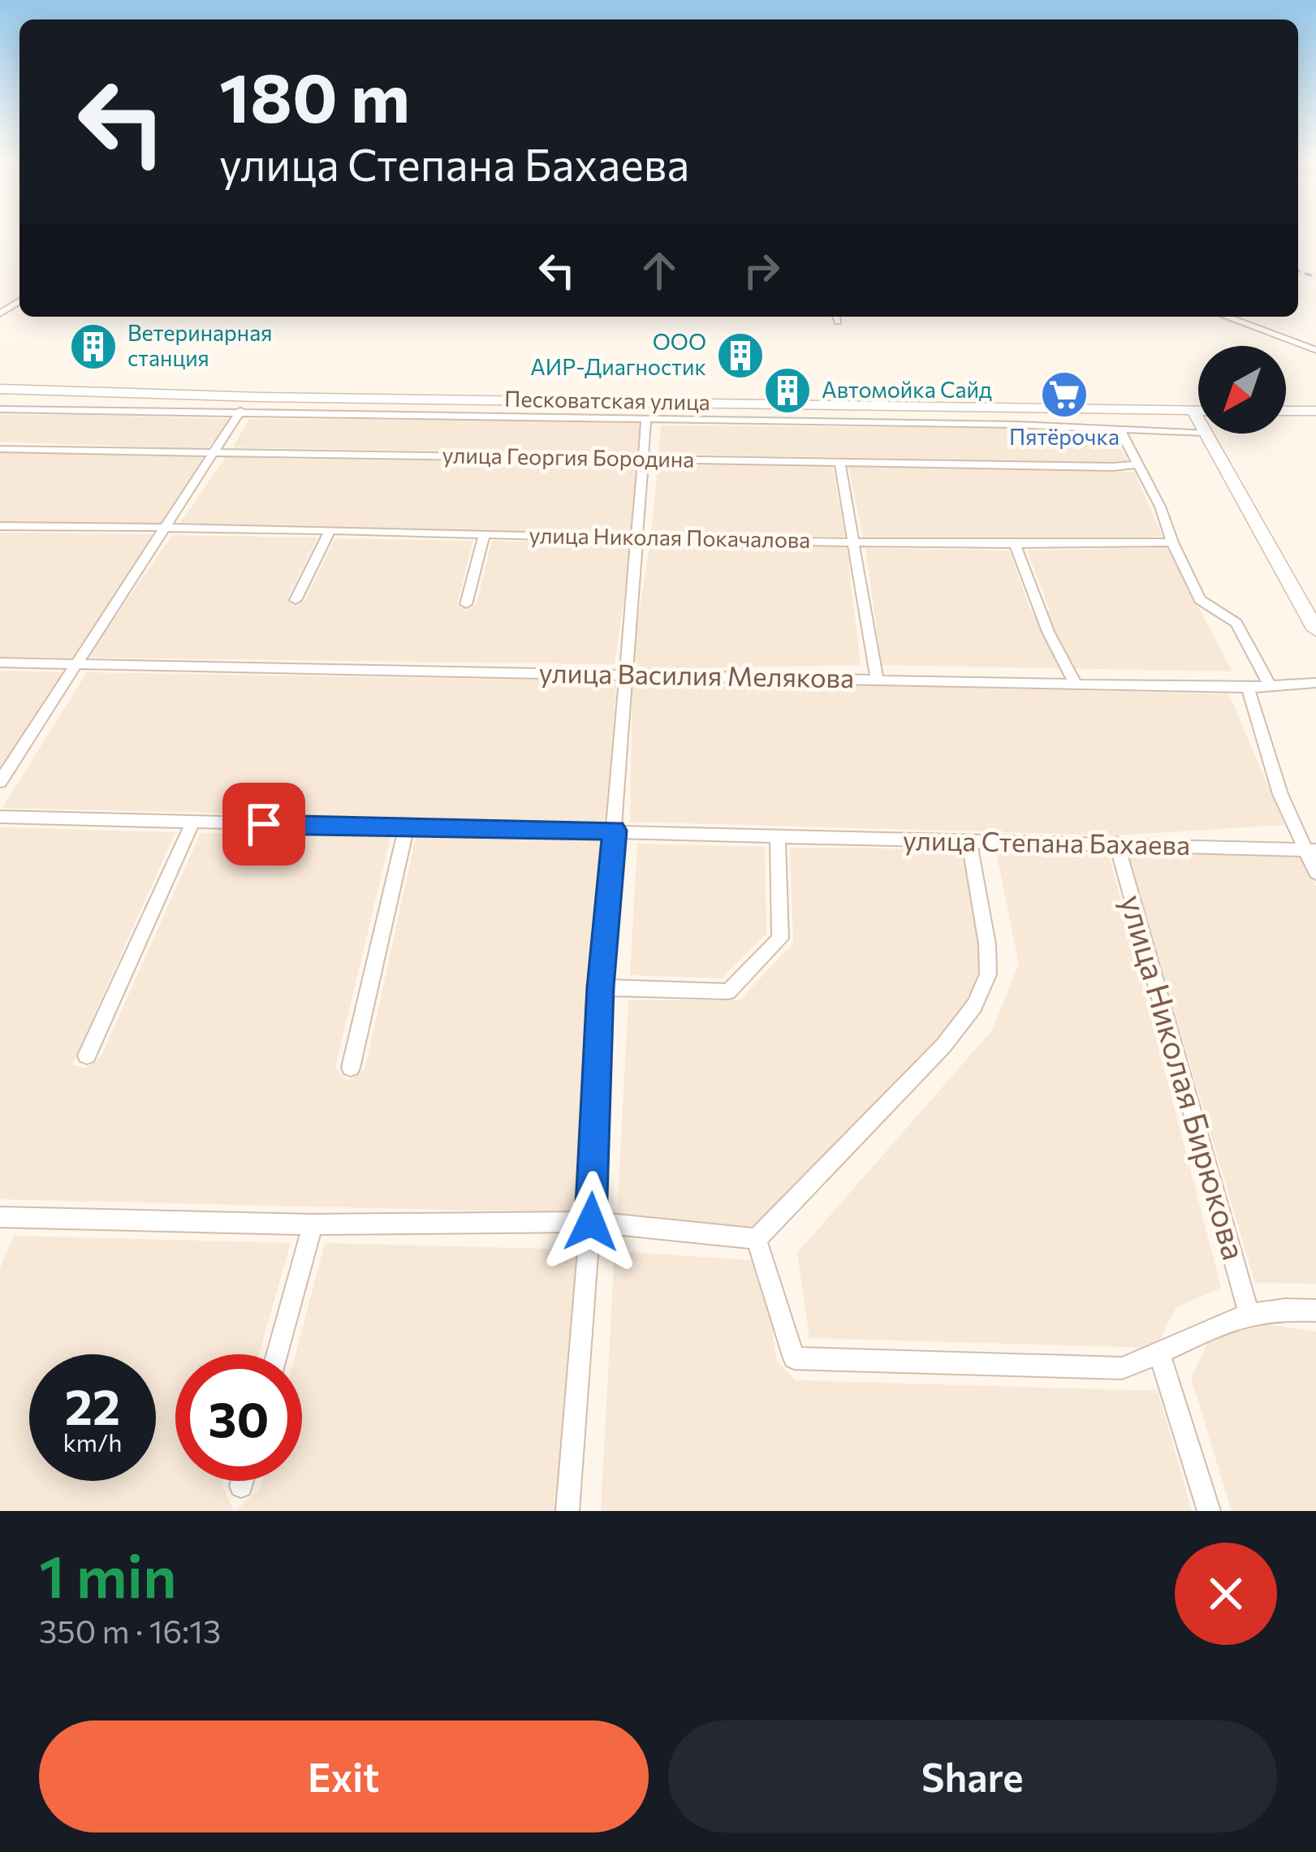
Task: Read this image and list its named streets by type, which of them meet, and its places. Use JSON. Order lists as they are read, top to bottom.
{
  "streets": {
    "main road": ["Песковатская улица"],
    "street": [
      "улица Георгия Бородина",
      "улица Николая Покачалова",
      "улица Василия Мелякова",
      "улица Степана Бахаева",
      "улица Николая Бирюкова"
    ]
  },
  "crossings": [
    ["улица Степана Бахаева", "улица Николая Бирюкова"]
  ],
  "places": {
    "building": ["Ветеринарная станция", "ООО АИР-Диагностик", "Автомойка Сайд"],
    "supermarket": ["Пятёрочка"]
  },
  "north": "bottom left",
  "page": {
    "turn": ["180 m", "улица Степана Бахаева"],
    "speed": "22 km/h",
    "limit": "30",
    "heading": ["1 min", "350 m · 16:13"],
    "buttons": ["Exit", "Share"]
  }
}
